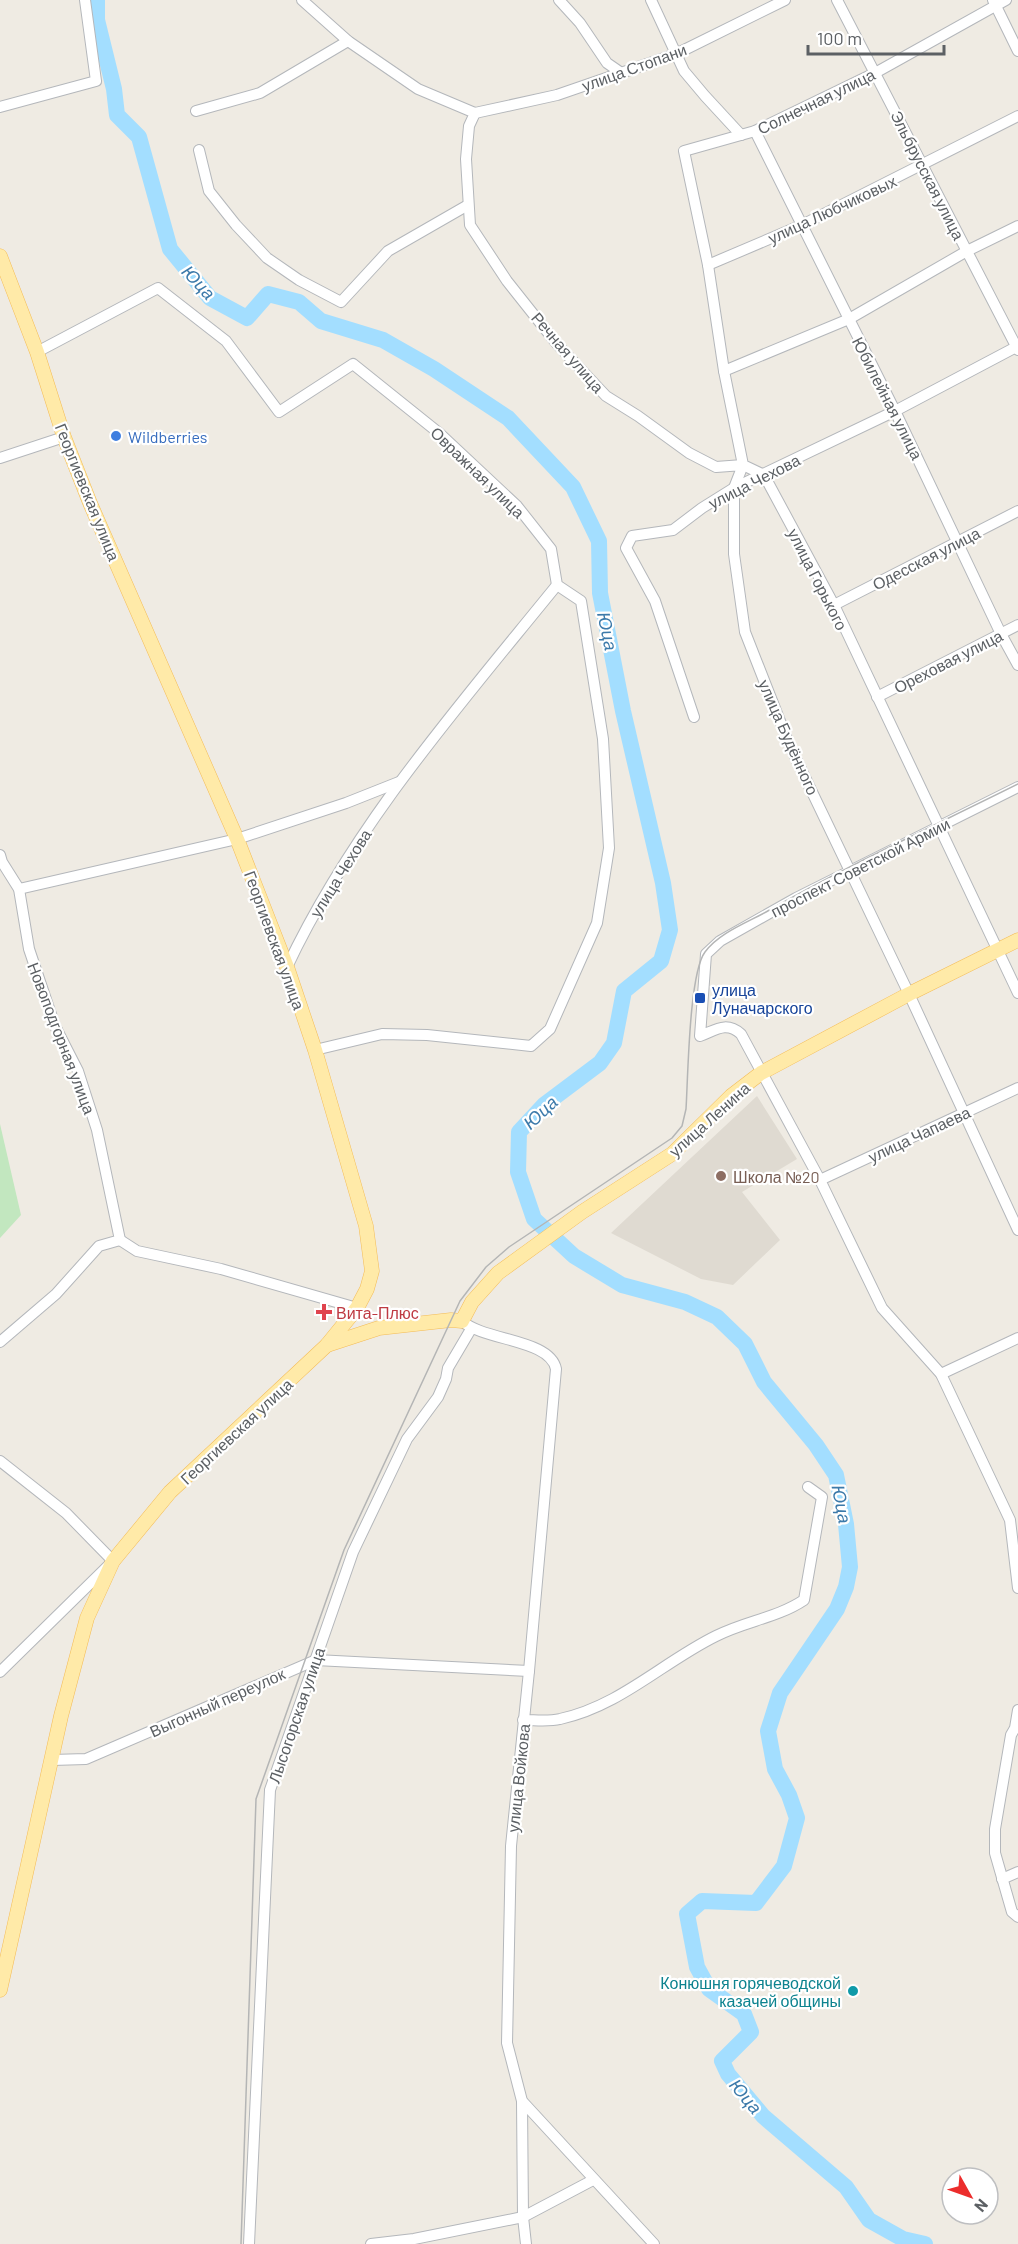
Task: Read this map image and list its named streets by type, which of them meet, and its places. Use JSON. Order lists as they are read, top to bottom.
{
  "streets": {
    "main road": ["Георгиевская улица", "улица Ленина"],
    "street": [
      "улица Стопани",
      "Солнечная улица",
      "Эльбрусская улица",
      "улица Любчиковых",
      "Речная улица",
      "Юбилейная улица",
      "Овражная улица",
      "улица Чехова",
      "Одесская улица",
      "улица Горького",
      "Ореховая улица",
      "улица Будённого",
      "проспект Советской Армии",
      "Новоподгорная улица",
      "улица Чапаева",
      "Выгонный переулок",
      "Лысогорская улица",
      "улица Войкова"
    ]
  },
  "crossings": [
    ["улица Стопани", "Речная улица"],
    ["Солнечная улица", "Эльбрусская улица"],
    ["Солнечная улица", "улица Любчиковых"],
    ["Солнечная улица", "Юбилейная улица"],
    ["Эльбрусская улица", "улица Любчиковых"],
    ["Эльбрусская улица", "улица Чехова"],
    ["улица Любчиковых", "Юбилейная улица"],
    ["Речная улица", "улица Будённого"],
    ["Юбилейная улица", "улица Чехова"],
    ["Юбилейная улица", "Одесская улица"],
    ["Юбилейная улица", "Ореховая улица"],
    ["Овражная улица", "улица Чехова"],
    ["Овражная улица", "Георгиевская улица"],
    ["улица Чехова", "Георгиевская улица"],
    ["улица Чехова", "улица Горького"],
    ["улица Чехова", "улица Будённого"],
    ["Георгиевская улица", "Выгонный переулок"],
    ["Одесская улица", "улица Горького"],
    ["улица Горького", "Ореховая улица"],
    ["улица Горького", "проспект Советской Армии"],
    ["улица Горького", "улица Ленина"],
    ["улица Будённого", "проспект Советской Армии"],
    ["улица Будённого", "улица Ленина"],
    ["улица Будённого", "улица Чапаева"],
    ["проспект Советской Армии", "улица Ленина"],
    ["улица Ленина", "Лысогорская улица"],
    ["улица Ленина", "улица Войкова"],
    ["Выгонный переулок", "Лысогорская улица"],
    ["Выгонный переулок", "улица Войкова"],
    ["Лысогорская улица", "улица Войкова"]
  ],
  "water": ["Юца"],
  "places": {
    "other": ["Wildberries", "Школа №20", "Конюшня горячеводской казачей общины"],
    "transit": ["улица Луначарского"],
    "health": ["Вита-Плюс"]
  },
  "scale_bar": "100 m",
  "north": "bottom right"
}
